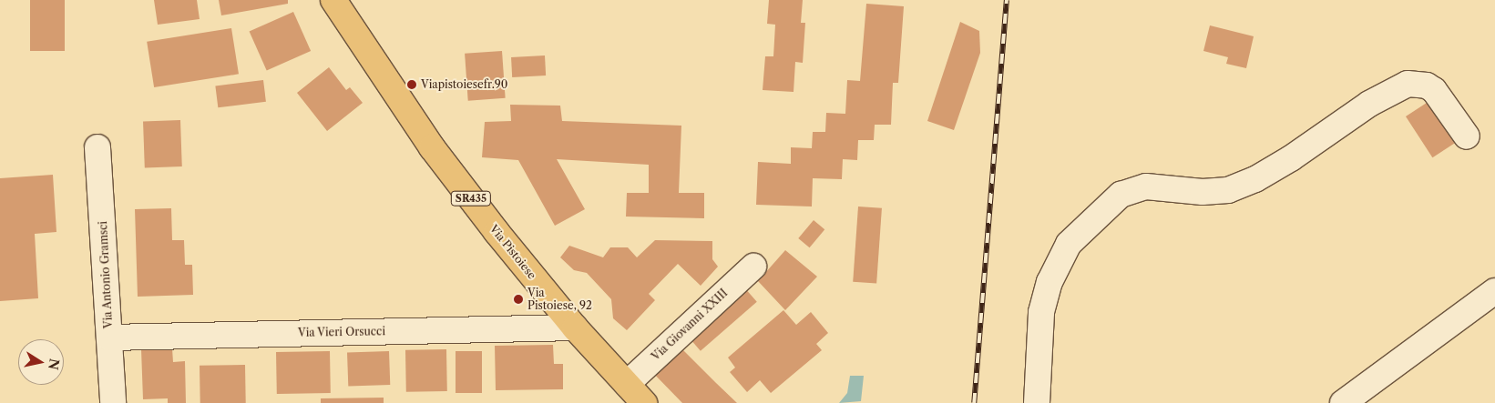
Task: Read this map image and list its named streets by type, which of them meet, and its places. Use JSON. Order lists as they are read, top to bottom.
{
  "streets": {
    "main road": ["SR435", "Via Pistoiese"],
    "street": ["Via Antonio Gramsci", "Via Giovanni XXIII", "Via Vieri Orsucci"]
  },
  "crossings": [
    ["Via Pistoiese", "Via Giovanni XXIII"],
    ["Via Pistoiese", "Via Vieri Orsucci"],
    ["Via Antonio Gramsci", "Via Vieri Orsucci"]
  ],
  "places": ["Viapistoiesefr.90", "Via Pistoiese, 92"],
  "north": "right"
}
